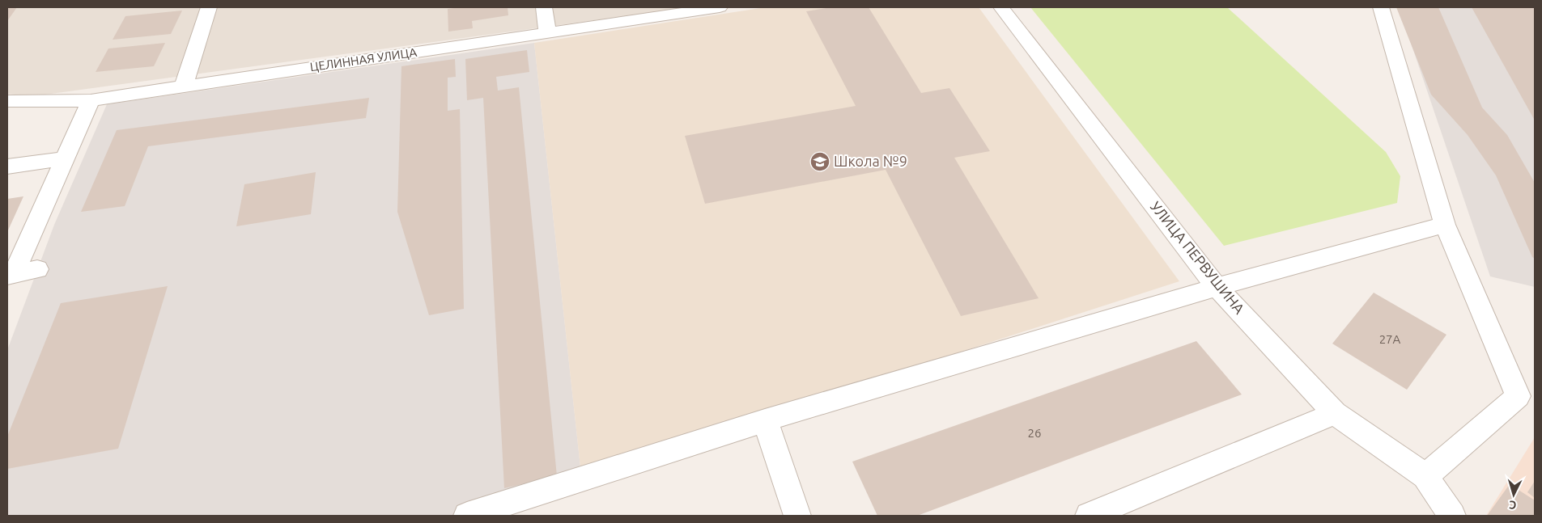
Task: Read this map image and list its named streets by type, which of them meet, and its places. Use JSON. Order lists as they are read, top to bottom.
{
  "streets": {
    "street": ["ЦЕЛИННАЯ УЛИЦА", "УЛИЦА ПЕРВУШИНА"]
  },
  "places": {
    "school or university": ["Школа №9"]
  },
  "house_numbers": ["27А", "26"],
  "north": "bottom"
}
